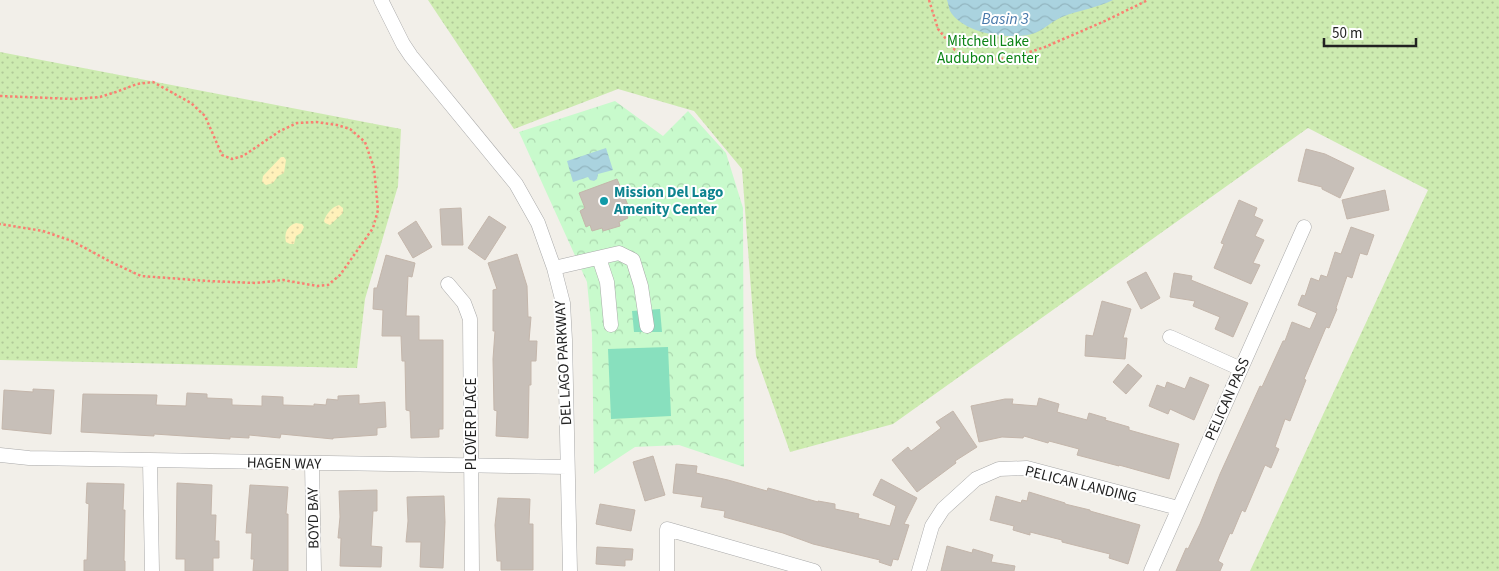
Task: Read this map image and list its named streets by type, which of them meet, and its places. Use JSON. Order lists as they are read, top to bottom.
{
  "streets": {
    "street": [
      "DEL LAGO PARKWAY",
      "PELICAN PASS",
      "PLOVER PLACE",
      "HAGEN WAY",
      "PELICAN LANDING",
      "BOYD BAY"
    ]
  },
  "crossings": [
    ["DEL LAGO PARKWAY", "HAGEN WAY"],
    ["PELICAN PASS", "PELICAN LANDING"],
    ["PLOVER PLACE", "HAGEN WAY"],
    ["HAGEN WAY", "BOYD BAY"]
  ],
  "water": ["Basin 3"],
  "parks": ["Mitchell Lake Audubon Center"],
  "places": ["Mission Del Lago Amenity Center"],
  "scale_bar": "50 m"
}
